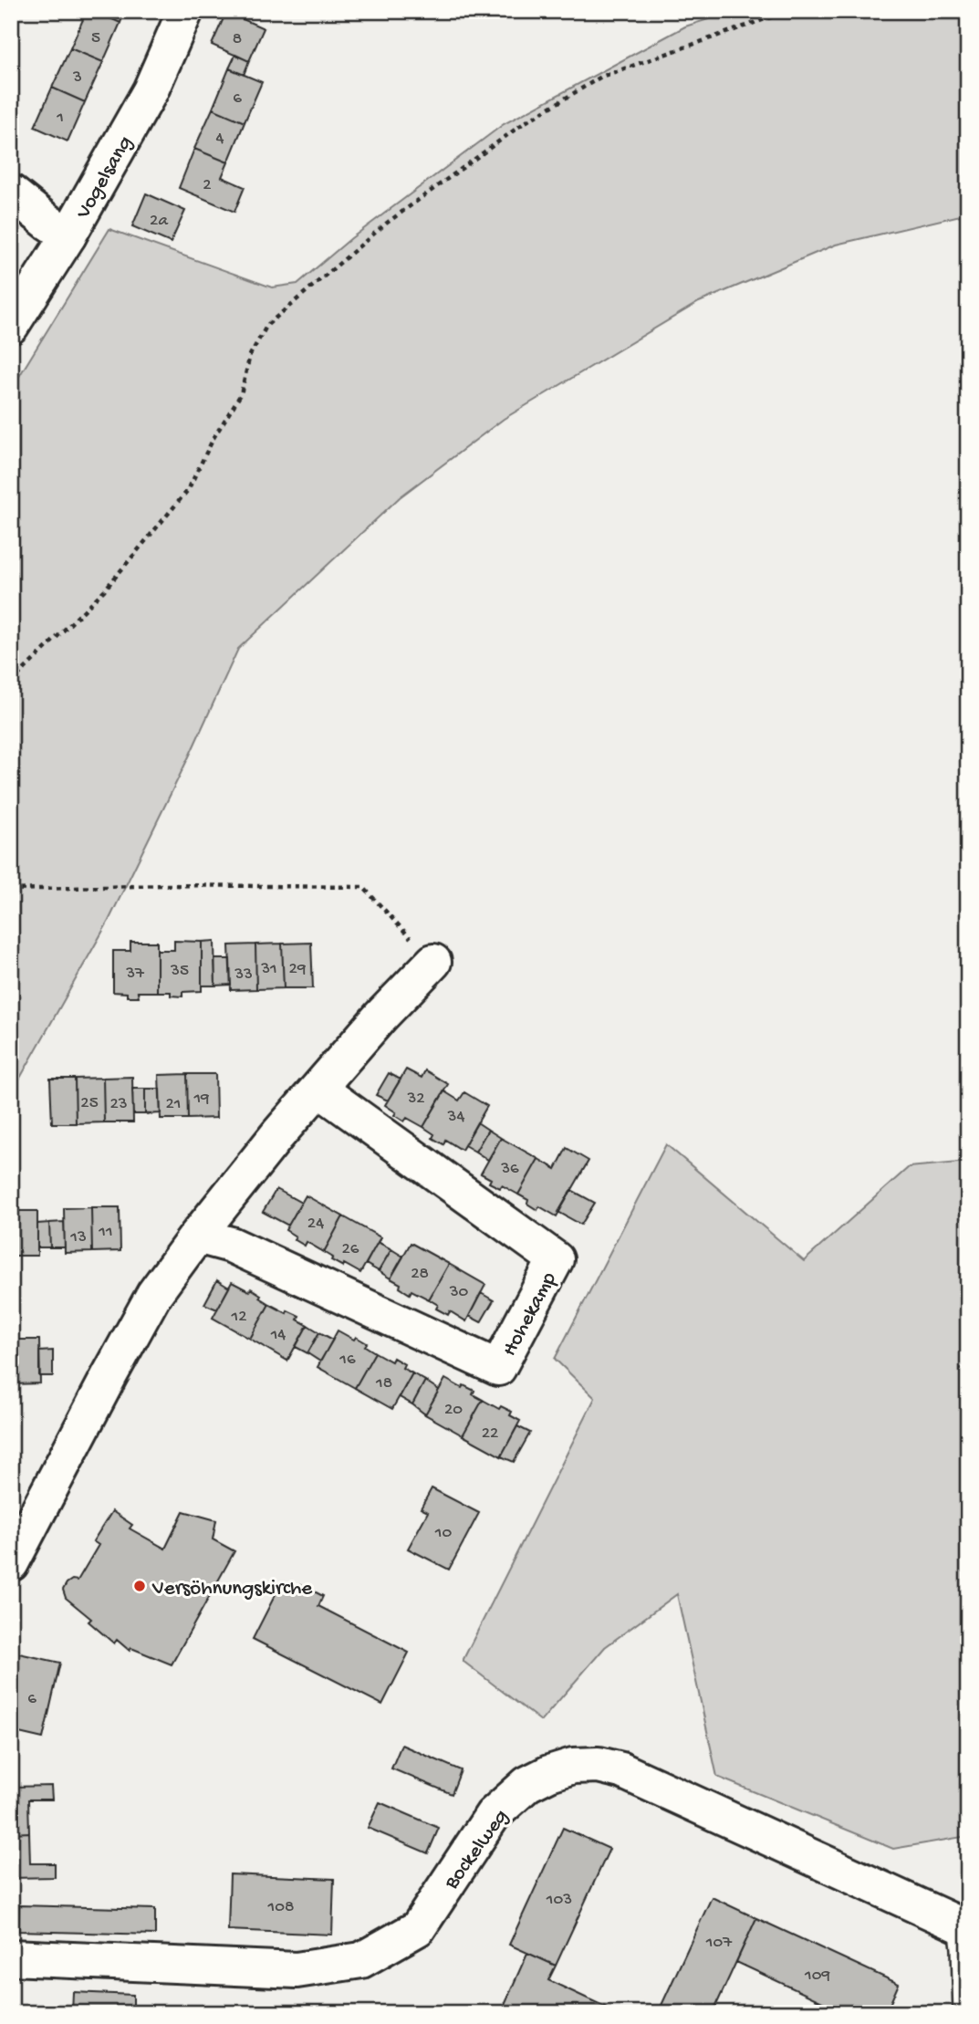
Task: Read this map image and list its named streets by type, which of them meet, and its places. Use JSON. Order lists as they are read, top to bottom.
{
  "streets": {
    "street": ["Vogelsang", "Hohekamp", "Bockelweg"]
  },
  "places": ["Versöhnungskirche"],
  "house_numbers": [
    "5",
    "8",
    "3",
    "6",
    "1",
    "4",
    "2",
    "2a",
    "31",
    "29",
    "35",
    "37",
    "33",
    "19",
    "32",
    "25",
    "23",
    "21",
    "34",
    "36",
    "24",
    "11",
    "13",
    "26",
    "28",
    "30",
    "12",
    "14",
    "16",
    "18",
    "20",
    "22",
    "10",
    "6",
    "103",
    "108",
    "107",
    "109"
  ]
}
